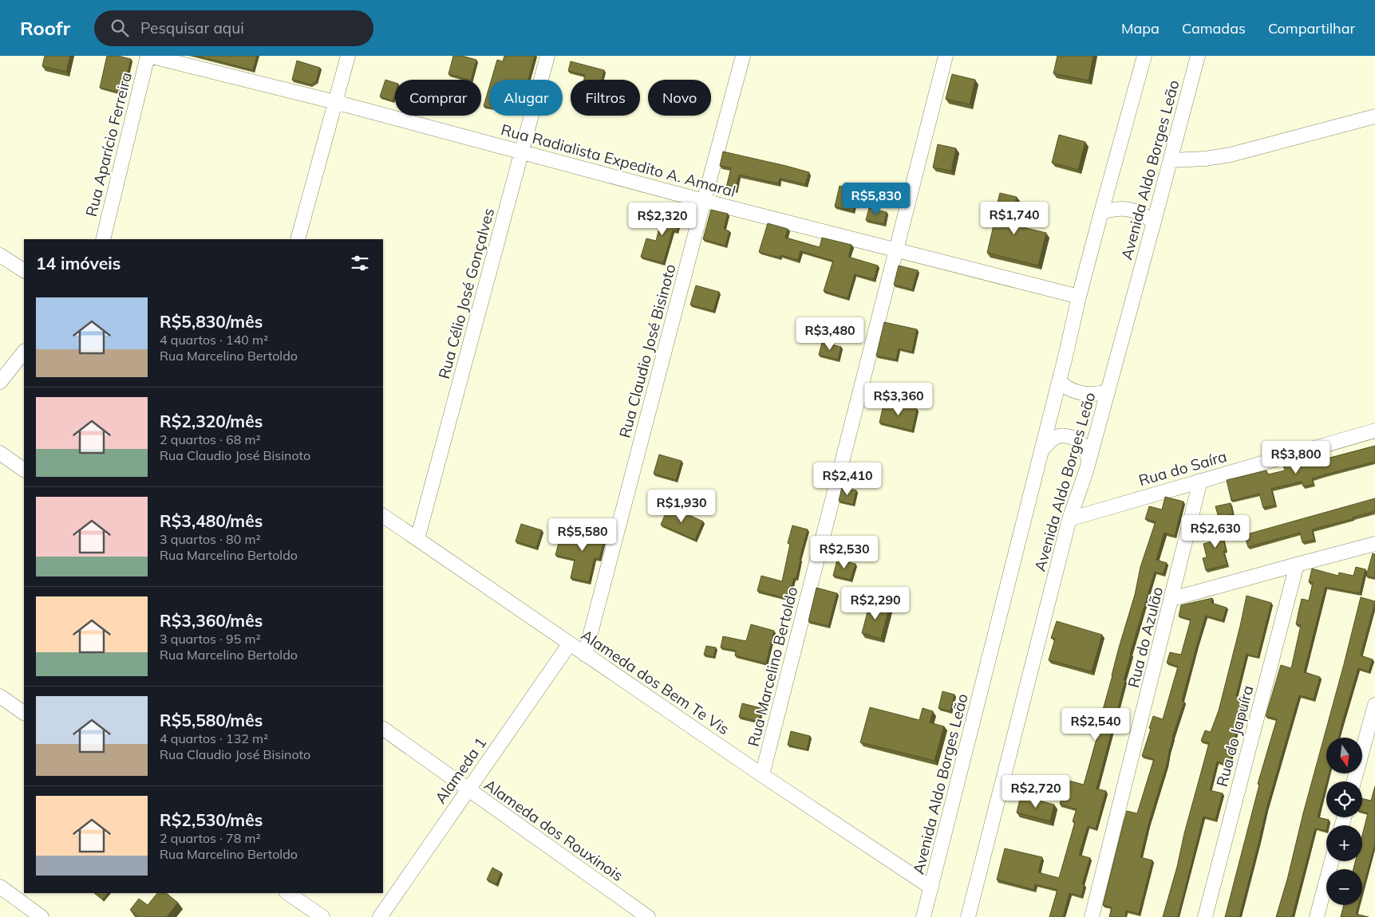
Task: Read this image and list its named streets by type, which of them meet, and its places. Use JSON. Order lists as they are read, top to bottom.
{
  "streets": {
    "street": [
      "Rua Aparício Ferreira",
      "Rua Radialista Expedito A. Amaral",
      "Avenida Aldo Borges Leão",
      "Rua Célio José Gonçalves",
      "Rua Claudio José Bisinoto",
      "Rua do Saíra",
      "Rua do Azulão",
      "Rua Marcelino Bertoldo",
      "Alameda dos Bem Te Vis",
      "Rua do Japuíra",
      "Alameda 1",
      "Alameda dos Rouxinois"
    ]
  },
  "crossings": [
    ["Rua Aparício Ferreira", "Rua Radialista Expedito A. Amaral"],
    ["Rua Radialista Expedito A. Amaral", "Avenida Aldo Borges Leão"],
    ["Rua Radialista Expedito A. Amaral", "Rua Célio José Gonçalves"],
    ["Rua Radialista Expedito A. Amaral", "Rua Claudio José Bisinoto"],
    ["Rua Radialista Expedito A. Amaral", "Rua Marcelino Bertoldo"],
    ["Avenida Aldo Borges Leão", "Rua do Saíra"],
    ["Avenida Aldo Borges Leão", "Alameda dos Bem Te Vis"],
    ["Rua Célio José Gonçalves", "Alameda dos Bem Te Vis"],
    ["Rua Claudio José Bisinoto", "Alameda dos Bem Te Vis"],
    ["Rua do Saíra", "Rua do Azulão"],
    ["Rua Marcelino Bertoldo", "Alameda dos Bem Te Vis"],
    ["Alameda dos Bem Te Vis", "Alameda 1"],
    ["Alameda 1", "Alameda dos Rouxinois"]
  ],
  "north": "bottom",
  "page": {
    "header": "Roofr",
    "search": "Pesquisar aqui",
    "nav": ["Mapa", "Camadas", "Compartilhar"],
    "chip": [
      "Comprar",
      "Alugar",
      "Filtros",
      "Novo"
    ],
    "price": [
      "R$5,830",
      "R$1,740",
      "R$2,320",
      "R$3,480",
      "R$3,360",
      "R$3,800",
      "R$2,410",
      "R$1,930",
      "R$2,630",
      "R$5,580",
      "R$2,530",
      "R$2,290",
      "R$2,540",
      "R$2,720"
    ],
    "heading": "14 imóveis",
    "list": [
      {
        "name": "R$5,830/mês",
        "note": "4 quartos · 140 m² · Rua Marcelino Bertoldo"
      },
      {
        "name": "R$2,320/mês",
        "note": "2 quartos · 68 m² · Rua Claudio José Bisinoto"
      },
      {
        "name": "R$3,480/mês",
        "note": "3 quartos · 80 m² · Rua Marcelino Bertoldo"
      },
      {
        "name": "R$3,360/mês",
        "note": "3 quartos · 95 m² · Rua Marcelino Bertoldo"
      },
      {
        "name": "R$5,580/mês",
        "note": "4 quartos · 132 m² · Rua Claudio José Bisinoto"
      },
      {
        "name": "R$2,530/mês",
        "note": "2 quartos · 78 m² · Rua Marcelino Bertoldo"
      }
    ],
    "map_buttons": ["+", "−"]
  }
}
